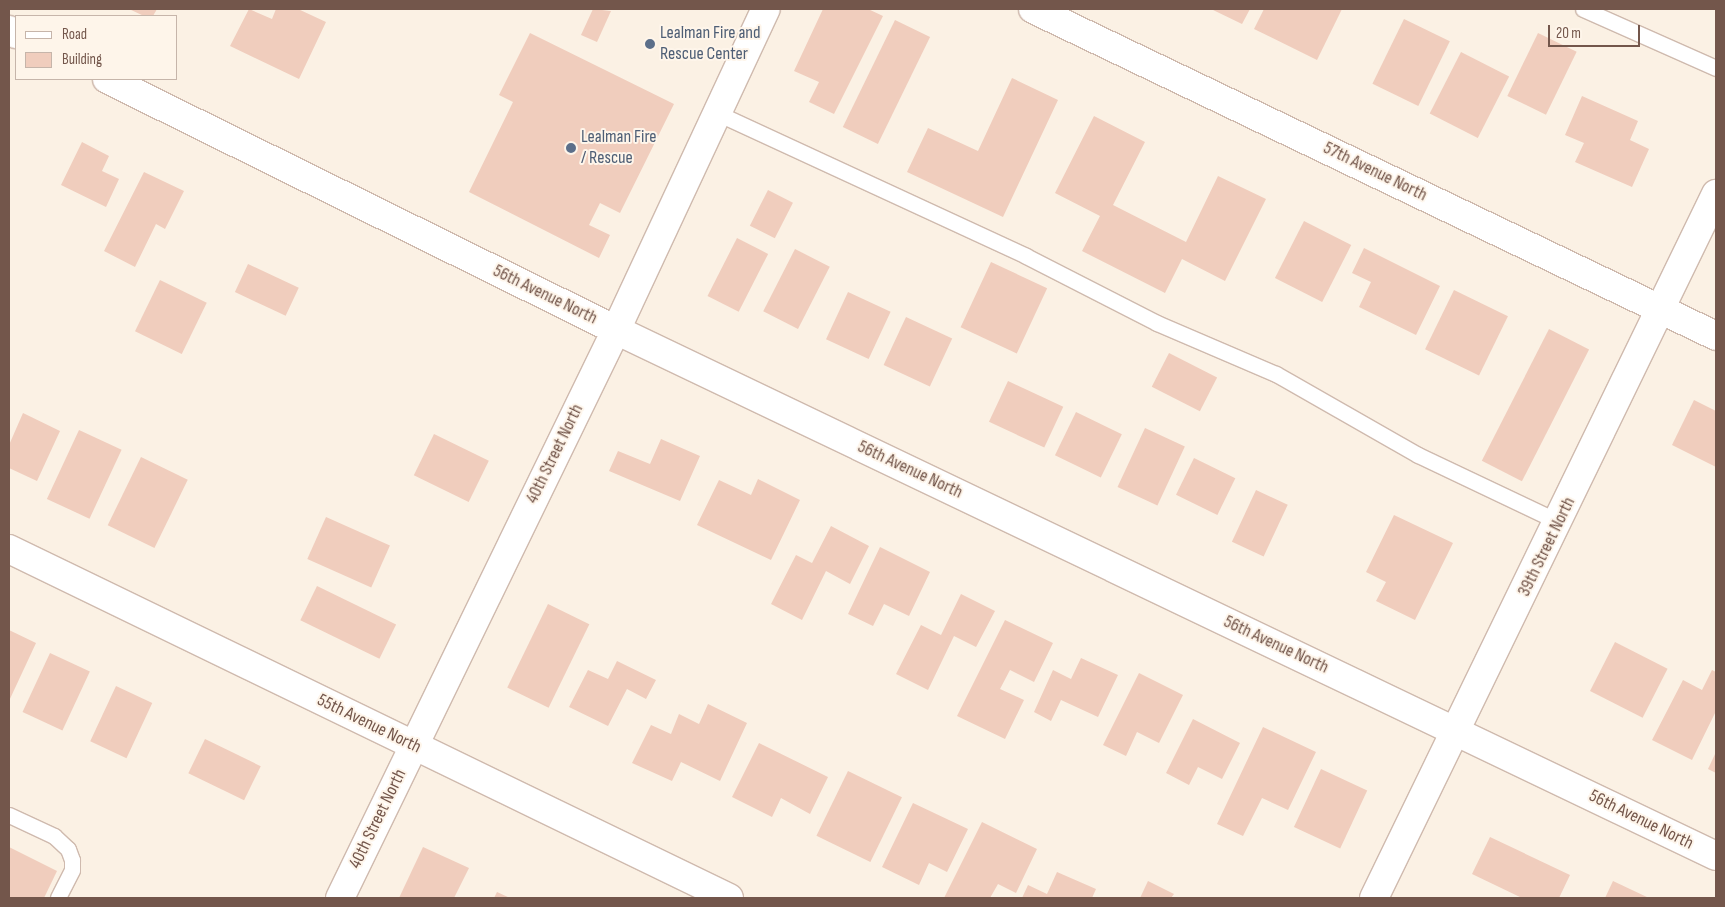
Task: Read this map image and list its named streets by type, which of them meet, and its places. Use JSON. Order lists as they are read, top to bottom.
{
  "streets": {
    "street": [
      "57th Avenue North",
      "56th Avenue North",
      "40th Street North",
      "39th Street North",
      "55th Avenue North"
    ]
  },
  "crossings": [
    ["57th Avenue North", "39th Street North"],
    ["56th Avenue North", "40th Street North"],
    ["56th Avenue North", "39th Street North"],
    ["40th Street North", "55th Avenue North"]
  ],
  "places": ["Lealman Fire and Rescue Center", "Lealman Fire / Rescue"],
  "legend": ["Road", "Building"],
  "scale_bar": "20 m"
}
